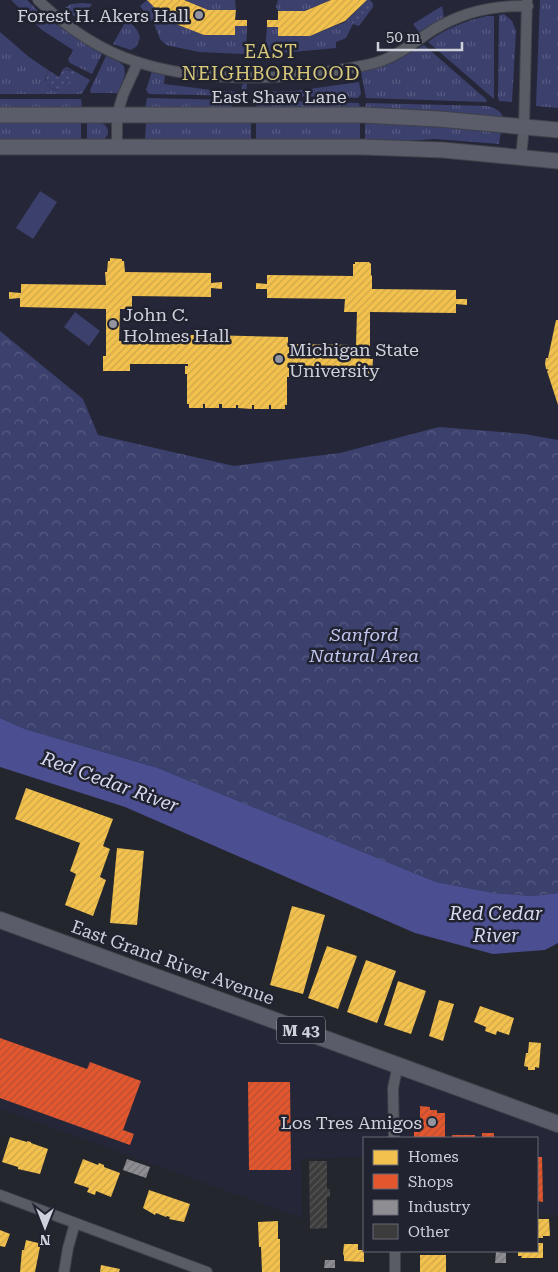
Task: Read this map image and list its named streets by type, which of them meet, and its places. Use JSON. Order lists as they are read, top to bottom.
{
  "streets": {
    "main road": ["East Grand River Avenue", "M 43"],
    "street": ["East Shaw Lane"]
  },
  "districts": ["EAST NEIGHBORHOOD"],
  "water": ["Red Cedar River"],
  "parks": ["Sanford Natural Area"],
  "places": [
    "Forest H. Akers Hall",
    "John C. Holmes Hall",
    "Michigan State University",
    "Los Tres Amigos"
  ],
  "legend": [
    "Homes",
    "Shops",
    "Industry",
    "Other"
  ],
  "scale_bar": "50 m",
  "north": "bottom"
}
